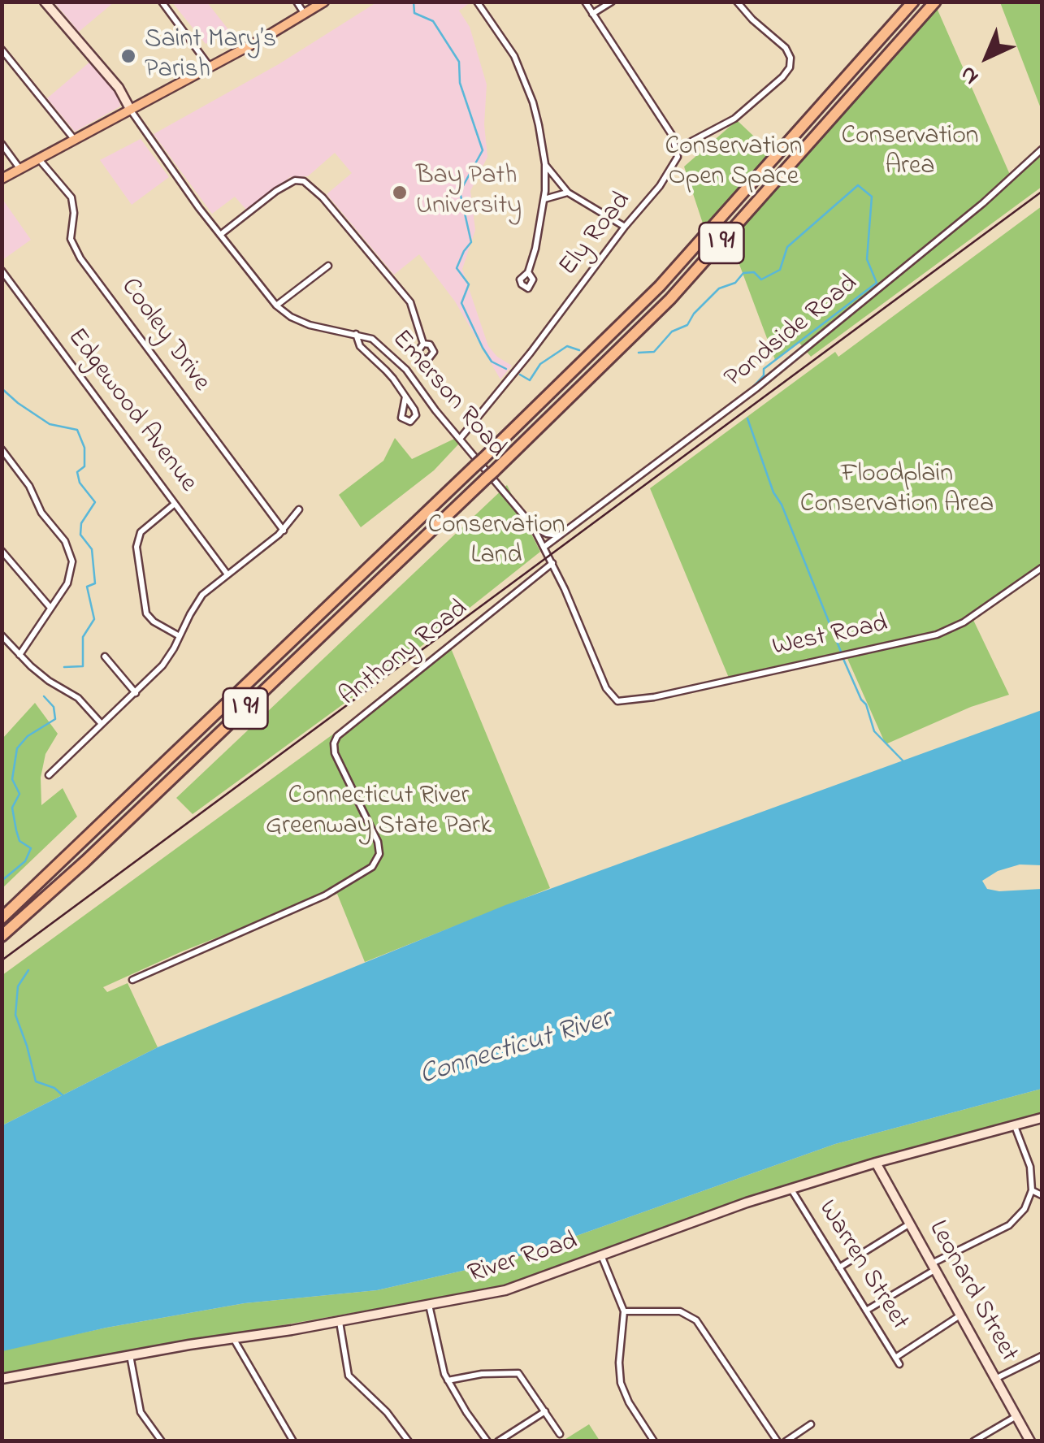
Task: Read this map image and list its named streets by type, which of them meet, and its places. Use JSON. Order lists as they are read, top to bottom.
{
  "streets": {
    "highway": ["I 91"],
    "street": [
      "Ely Road",
      "Pondside Road",
      "Cooley Drive",
      "Emerson Road",
      "Edgewood Avenue",
      "West Road",
      "Anthony Road",
      "River Road",
      "Warren Street",
      "Leonard Street"
    ]
  },
  "crossings": [
    ["Ely Road", "Emerson Road"],
    ["Pondside Road", "Emerson Road"],
    ["Emerson Road", "West Road"],
    ["Emerson Road", "Anthony Road"],
    ["River Road", "Warren Street"],
    ["River Road", "Leonard Street"]
  ],
  "water": ["Connecticut River"],
  "parks": [
    "Conservation Area",
    "Conservation Open Space",
    "Floodplain Conservation Area",
    "Conservation Land",
    "Connecticut River Greenway State Park"
  ],
  "places": ["Saint Mary’s Parish", "Bay Path University"],
  "north": "bottom left"
}
